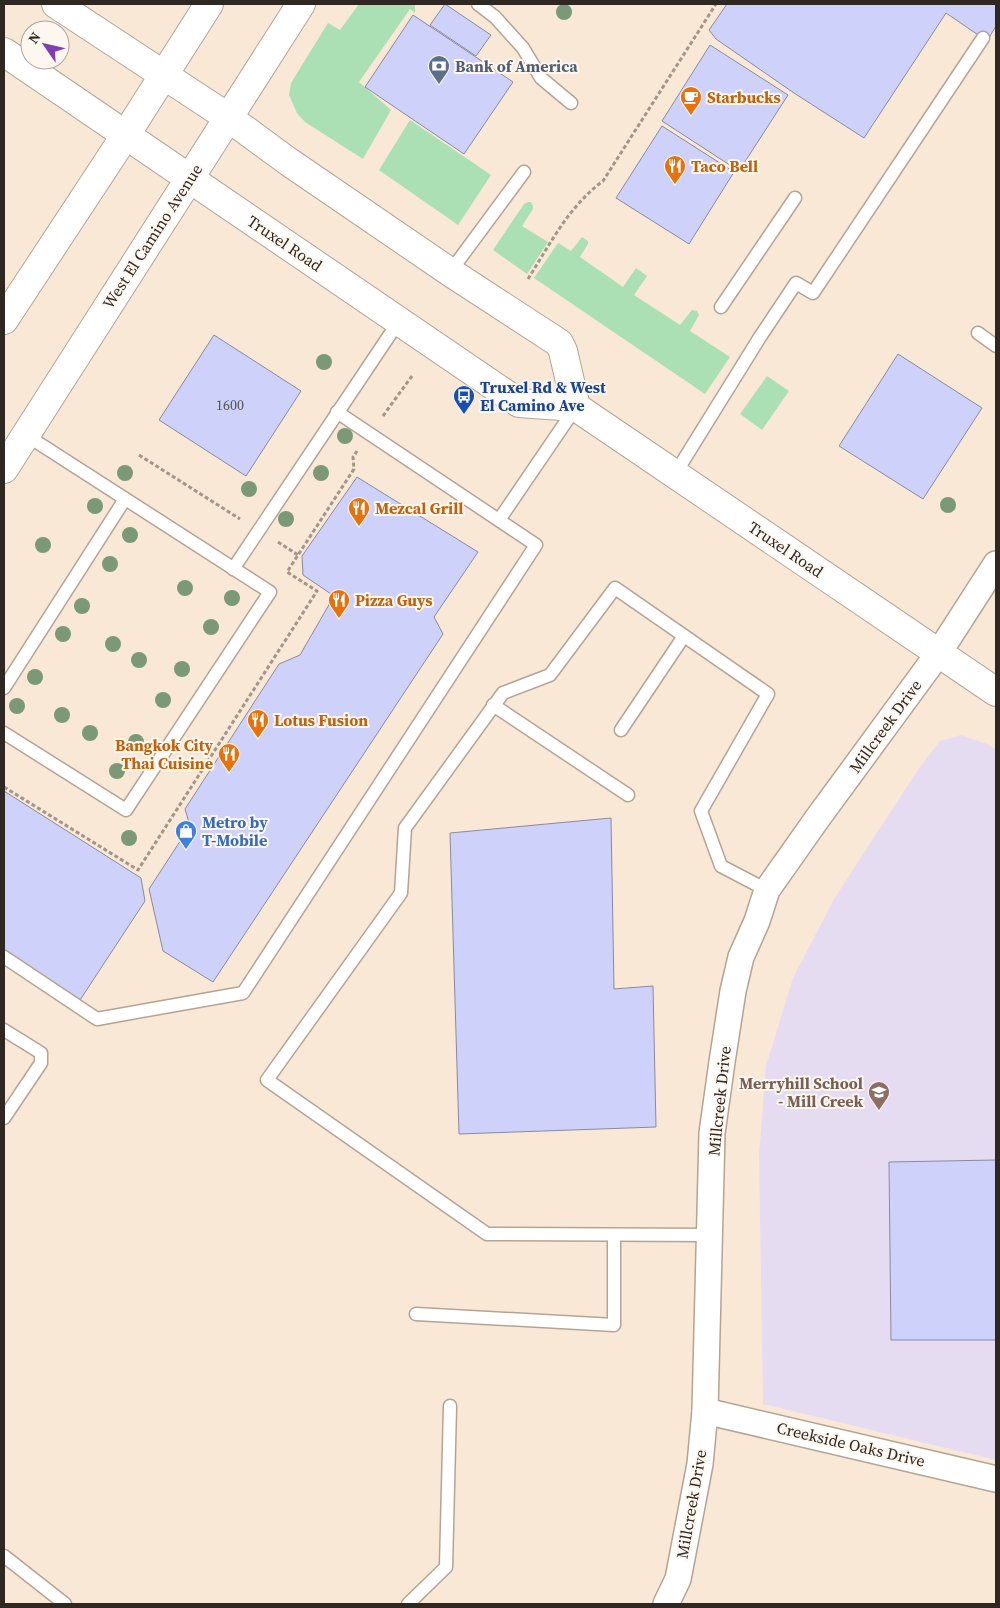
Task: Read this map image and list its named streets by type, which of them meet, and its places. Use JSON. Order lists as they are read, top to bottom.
{
  "streets": {
    "main road": ["West El Camino Avenue", "Truxel Road"],
    "street": ["Millcreek Drive", "Creekside Oaks Drive"]
  },
  "crossings": [
    ["West El Camino Avenue", "Truxel Road"],
    ["Truxel Road", "Millcreek Drive"],
    ["Millcreek Drive", "Creekside Oaks Drive"]
  ],
  "places": {
    "bank": ["Bank of America"],
    "cafe": ["Starbucks"],
    "restaurant": [
      "Taco Bell",
      "Mezcal Grill",
      "Pizza Guys",
      "Lotus Fusion",
      "Bangkok City Thai Cuisine"
    ],
    "bus stop": ["Truxel Rd & West El Camino Ave"],
    "shop": ["Metro by T-Mobile"],
    "school or university": ["Merryhill School - Mill Creek"]
  },
  "house_numbers": ["1600"],
  "north": "top left"
}
